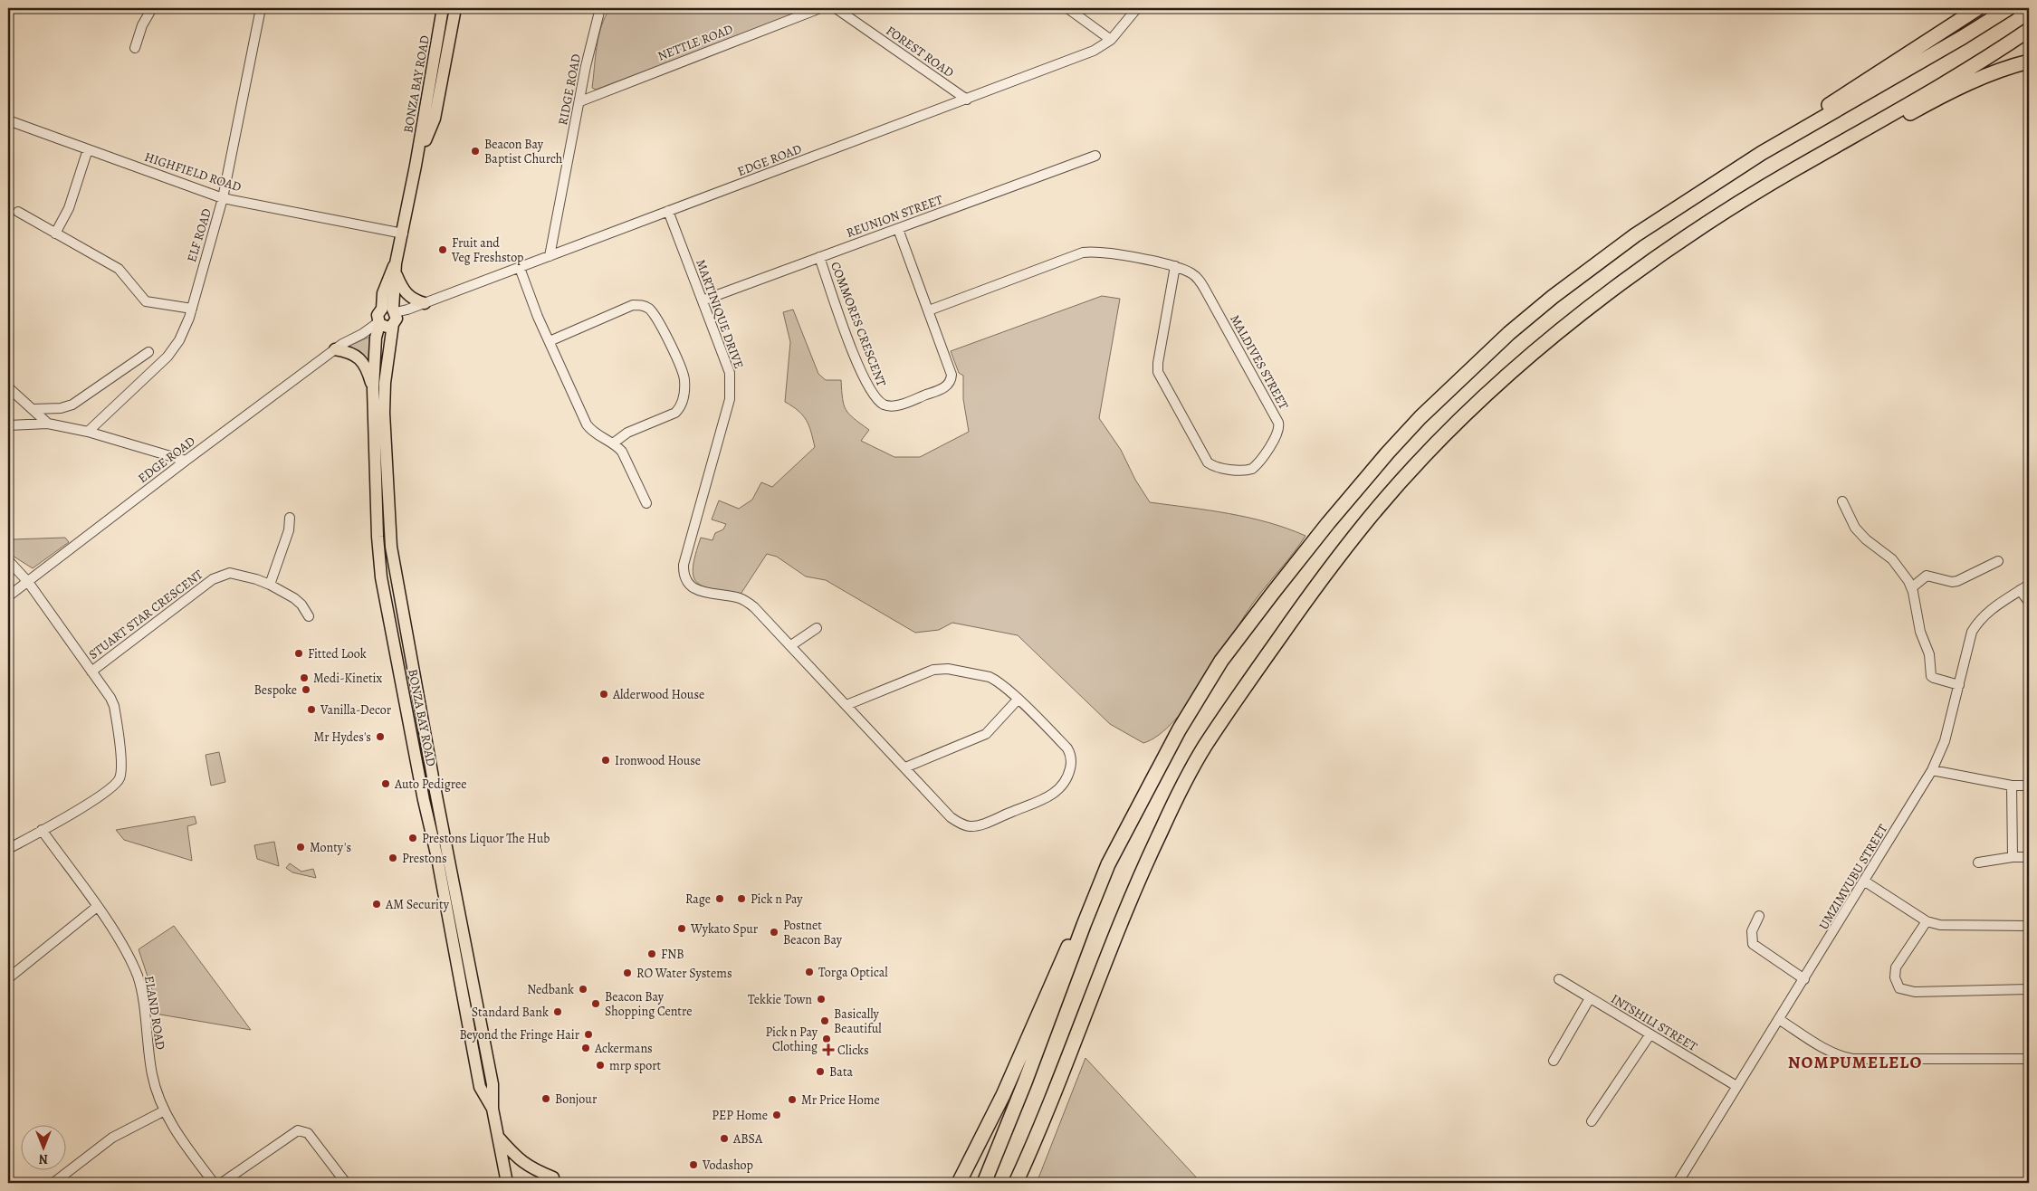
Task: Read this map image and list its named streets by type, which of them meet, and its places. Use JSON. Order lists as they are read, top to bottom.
{
  "streets": {
    "main road": ["BONZA BAY ROAD"],
    "street": [
      "NETTLE ROAD",
      "FOREST ROAD",
      "RIDGE ROAD",
      "EDGE ROAD",
      "HIGHFIELD ROAD",
      "REUNION STREET",
      "ELF ROAD",
      "MARTINIQUE DRIVE",
      "COMMORES CRESCENT",
      "MALDIVES STREET",
      "STUART STAR CRESCENT",
      "UMZIMVUBU STREET",
      "ELAND ROAD",
      "INTSHILI STREET"
    ]
  },
  "crossings": [
    ["NETTLE ROAD", "RIDGE ROAD"],
    ["FOREST ROAD", "EDGE ROAD"],
    ["BONZA BAY ROAD", "EDGE ROAD"],
    ["BONZA BAY ROAD", "HIGHFIELD ROAD"],
    ["RIDGE ROAD", "EDGE ROAD"],
    ["EDGE ROAD", "MARTINIQUE DRIVE"],
    ["HIGHFIELD ROAD", "ELF ROAD"],
    ["REUNION STREET", "MARTINIQUE DRIVE"],
    ["REUNION STREET", "COMMORES CRESCENT"],
    ["COMMORES CRESCENT", "MALDIVES STREET"],
    ["UMZIMVUBU STREET", "INTSHILI STREET"]
  ],
  "districts": ["NOMPUMELELO"],
  "places": {
    "other": [
      "Beacon Bay Baptist Church",
      "Fruit and Veg Freshstop",
      "Fitted Look",
      "Medi-Kinetix",
      "Bespoke",
      "Alderwood House",
      "Vanilla-Decor",
      "Mr Hydes's",
      "Ironwood House",
      "Auto Pedigree",
      "Prestons Liquor The Hub",
      "Monty's",
      "Prestons",
      "Rage",
      "Pick n Pay",
      "AM Security",
      "Wykato Spur",
      "Postnet Beacon Bay",
      "FNB",
      "Torga Optical",
      "RO Water Systems",
      "Nedbank",
      "Tekkie Town",
      "Beacon Bay Shopping Centre",
      "Standard Bank",
      "Basically Beautiful",
      "Beyond the Fringe Hair",
      "Pick n Pay Clothing",
      "Ackermans",
      "mrp sport",
      "Bata",
      "Bonjour",
      "Mr Price Home",
      "PEP Home",
      "ABSA",
      "Vodashop"
    ],
    "health": ["Clicks"]
  },
  "north": "bottom"
}
